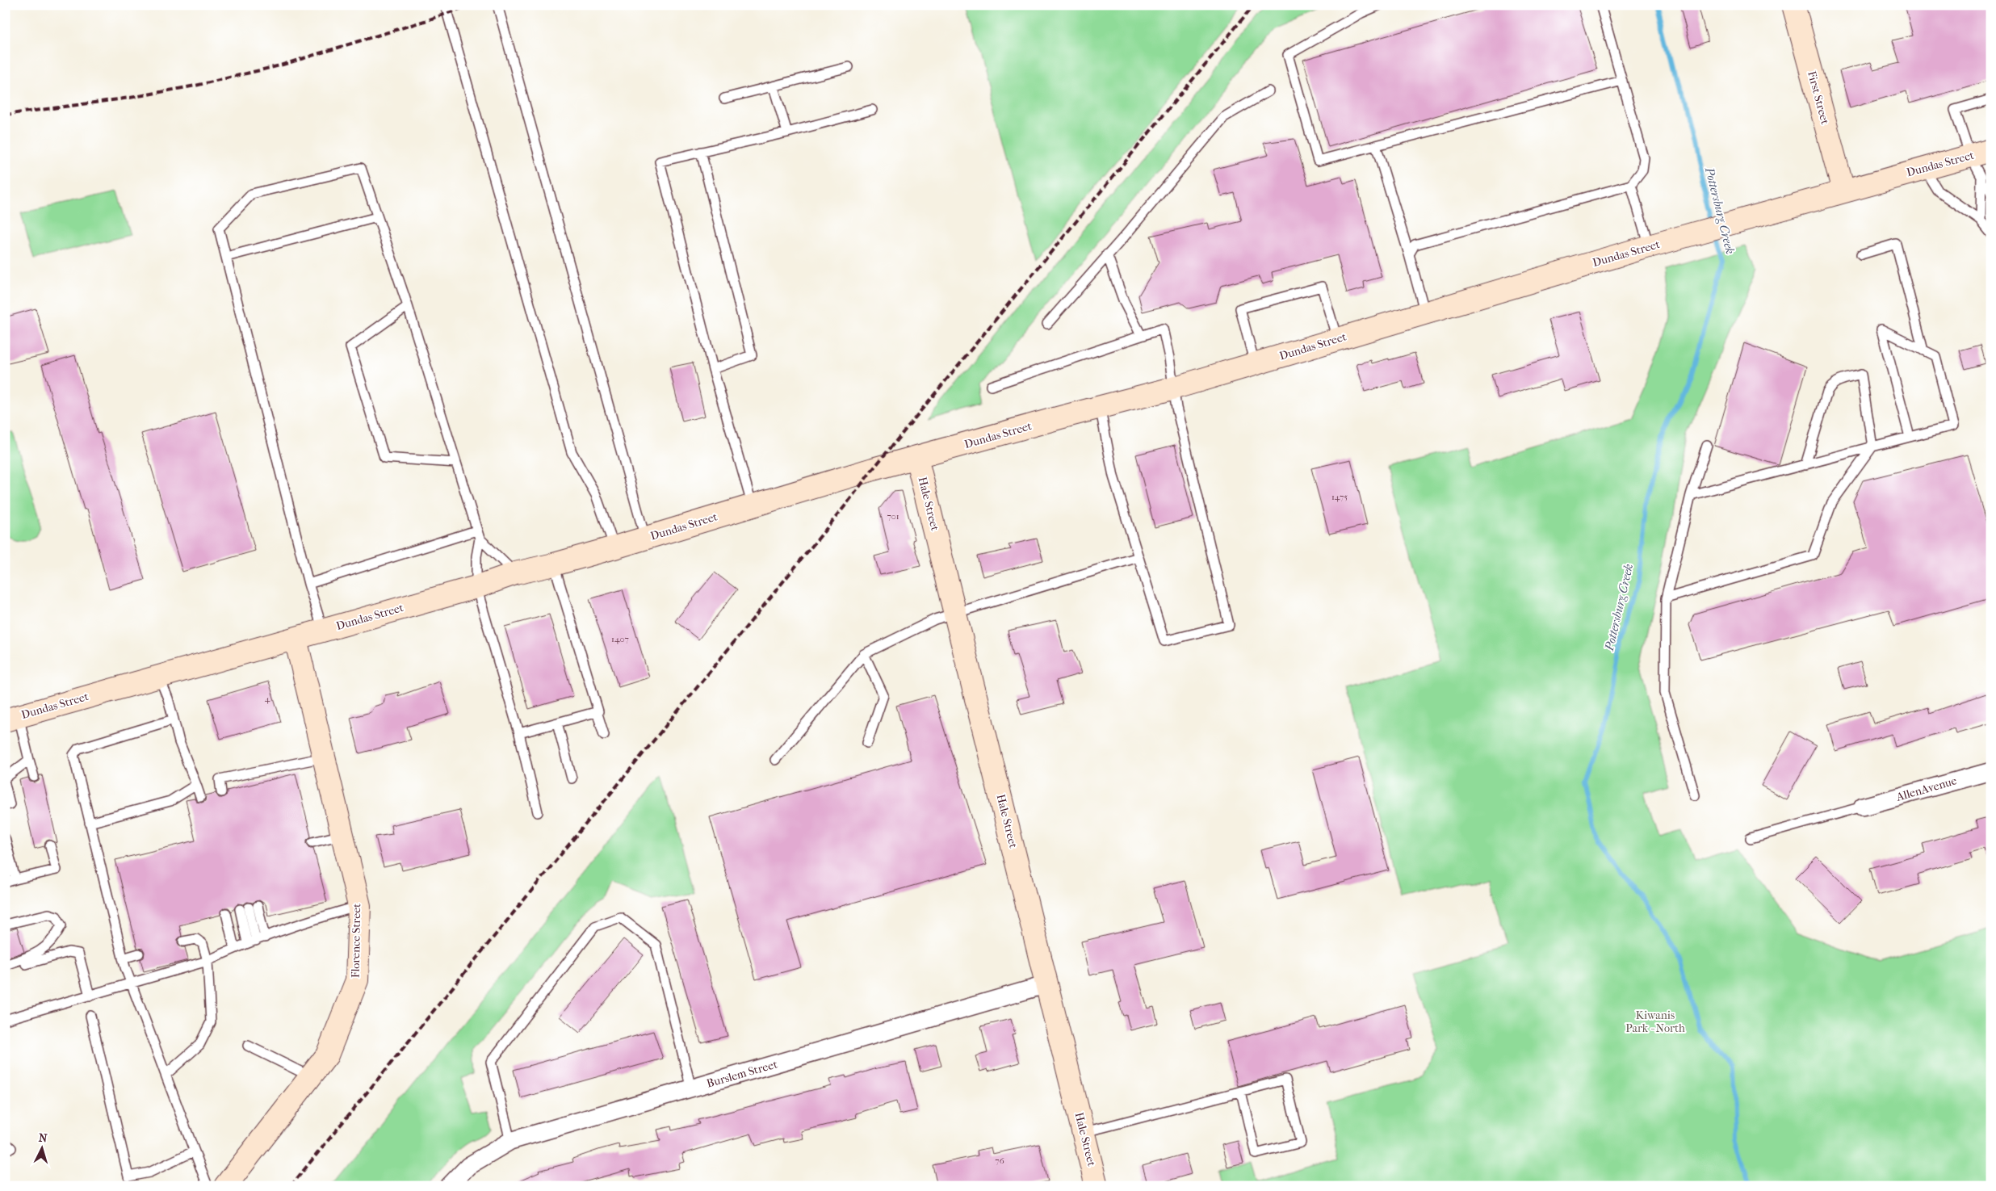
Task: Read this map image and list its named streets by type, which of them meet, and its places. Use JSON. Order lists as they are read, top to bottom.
{
  "streets": {
    "main road": [
      "First Street",
      "Dundas Street",
      "Hale Street",
      "Florence Street"
    ],
    "street": ["AllenAvenue", "Burslem Street"]
  },
  "crossings": [
    ["First Street", "Dundas Street"],
    ["Dundas Street", "Hale Street"],
    ["Dundas Street", "Florence Street"],
    ["Hale Street", "Burslem Street"]
  ],
  "water": ["Pottersburg Creek"],
  "parks": ["Kiwanis Park - North"],
  "house_numbers": [
    "1475",
    "701",
    "1407",
    "4",
    "76"
  ],
  "north": "top"
}
